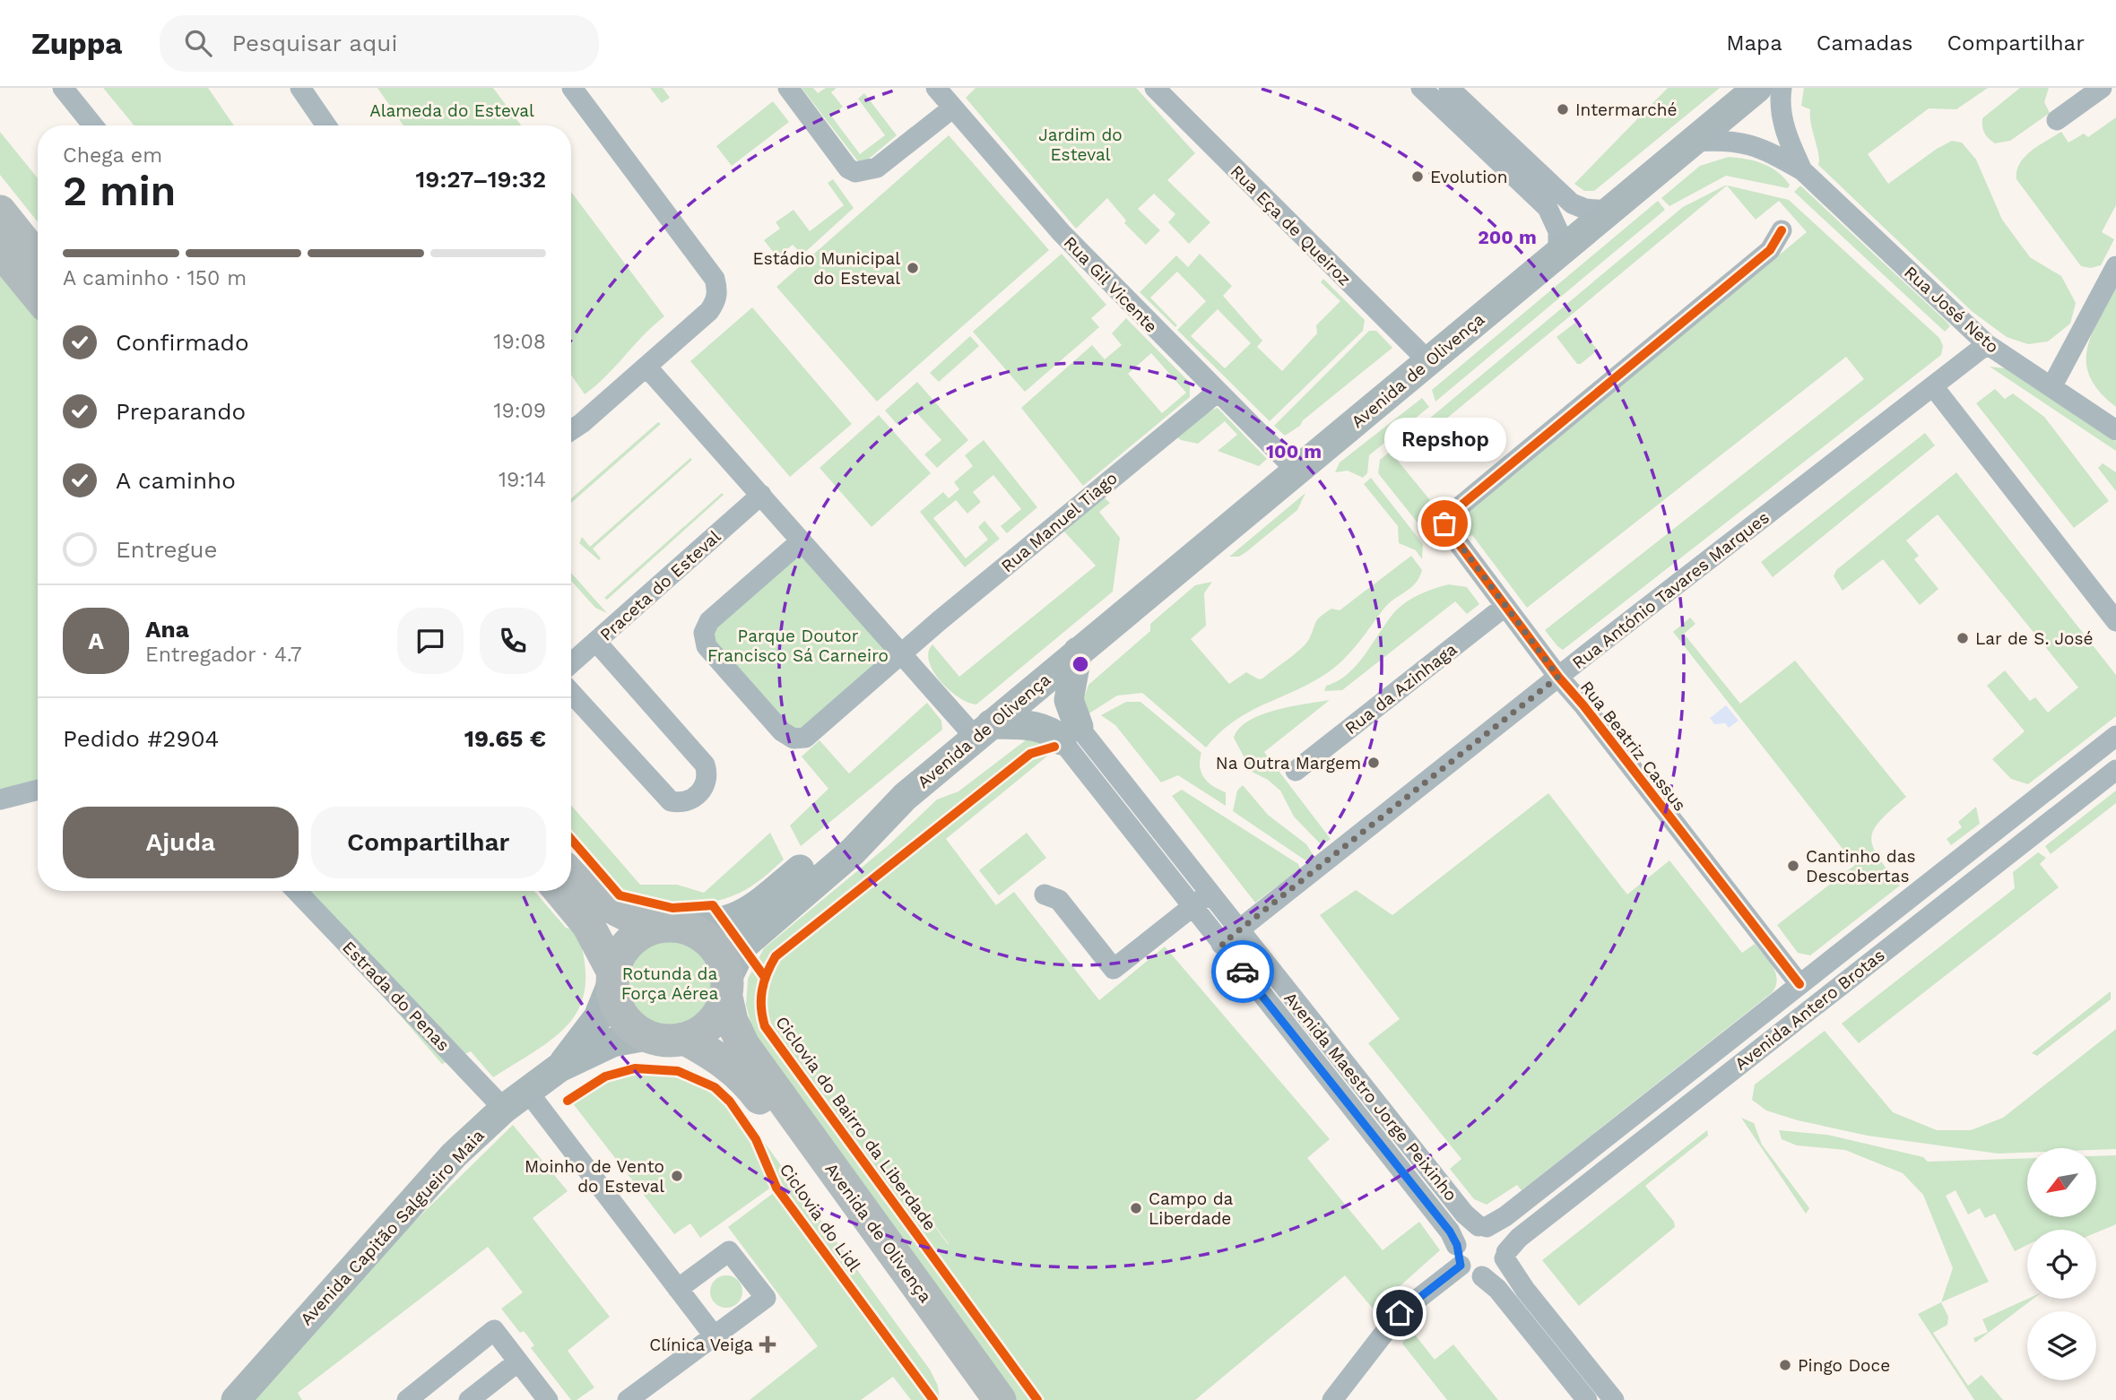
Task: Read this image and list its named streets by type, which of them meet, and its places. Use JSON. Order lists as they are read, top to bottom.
{
  "streets": {
    "main road": ["Avenida de Olivença", "Avenida Capitão Salgueiro Maia"],
    "street": [
      "Rua Eça de Queiroz",
      "Rua Gil Vicente",
      "Rua José Neto",
      "Rua Manuel Tiago",
      "Praceta do Esteval",
      "Rua António Tavares Marques",
      "Rua da Azinhaga",
      "Rua Beatriz Cassus",
      "Estrada do Penas",
      "Avenida Antero Brotas",
      "Avenida Maestro Jorge Peixinho"
    ],
    "cycle path": ["Ciclovia do Bairro da Liberdade", "Ciclovia do Lidl"]
  },
  "crossings": [
    ["Rua Eça de Queiroz", "Avenida de Olivença"],
    ["Rua Gil Vicente", "Avenida de Olivença"],
    ["Rua Gil Vicente", "Rua Manuel Tiago"],
    ["Rua José Neto", "Avenida de Olivença"],
    ["Rua José Neto", "Rua António Tavares Marques"],
    ["Avenida de Olivença", "Avenida Capitão Salgueiro Maia"],
    ["Rua António Tavares Marques", "Rua Beatriz Cassus"],
    ["Rua António Tavares Marques", "Avenida Maestro Jorge Peixinho"],
    ["Rua da Azinhaga", "Rua Beatriz Cassus"],
    ["Rua Beatriz Cassus", "Avenida Antero Brotas"],
    ["Estrada do Penas", "Avenida Capitão Salgueiro Maia"],
    ["Avenida Antero Brotas", "Avenida Maestro Jorge Peixinho"]
  ],
  "parks": [
    "Alameda do Esteval",
    "Jardim do Esteval",
    "Parque Doutor Francisco Sá Carneiro",
    "Rotunda da Força Aérea"
  ],
  "places": {
    "other": [
      "Intermarché",
      "Evolution",
      "Estádio Municipal do Esteval",
      "Repshop",
      "Lar de S. José",
      "Na Outra Margem",
      "Cantinho das Descobertas",
      "Moinho de Vento do Esteval",
      "Campo da Liberdade",
      "Pingo Doce"
    ],
    "health": ["Clínica Veiga"]
  },
  "north": "bottom left",
  "page": {
    "header": "Zuppa",
    "search": "Pesquisar aqui",
    "nav": ["Mapa", "Camadas", "Compartilhar"],
    "heading": ["2 min", "Chega em", "19:27–19:32"],
    "panel": [
      "Ana",
      "Entregador · 4.7",
      "Pedido #2904",
      "19.65 €"
    ],
    "bar": "A caminho · 150 m",
    "list": [
      ["Confirmado", "19:08"],
      ["Preparando", "19:09"],
      ["A caminho", "19:14"],
      "Entregue"
    ],
    "bubble": "Repshop",
    "round": "A",
    "buttons": ["Ajuda", "Compartilhar"]
  },
  "rings": ["200 m", "100 m"]
}
